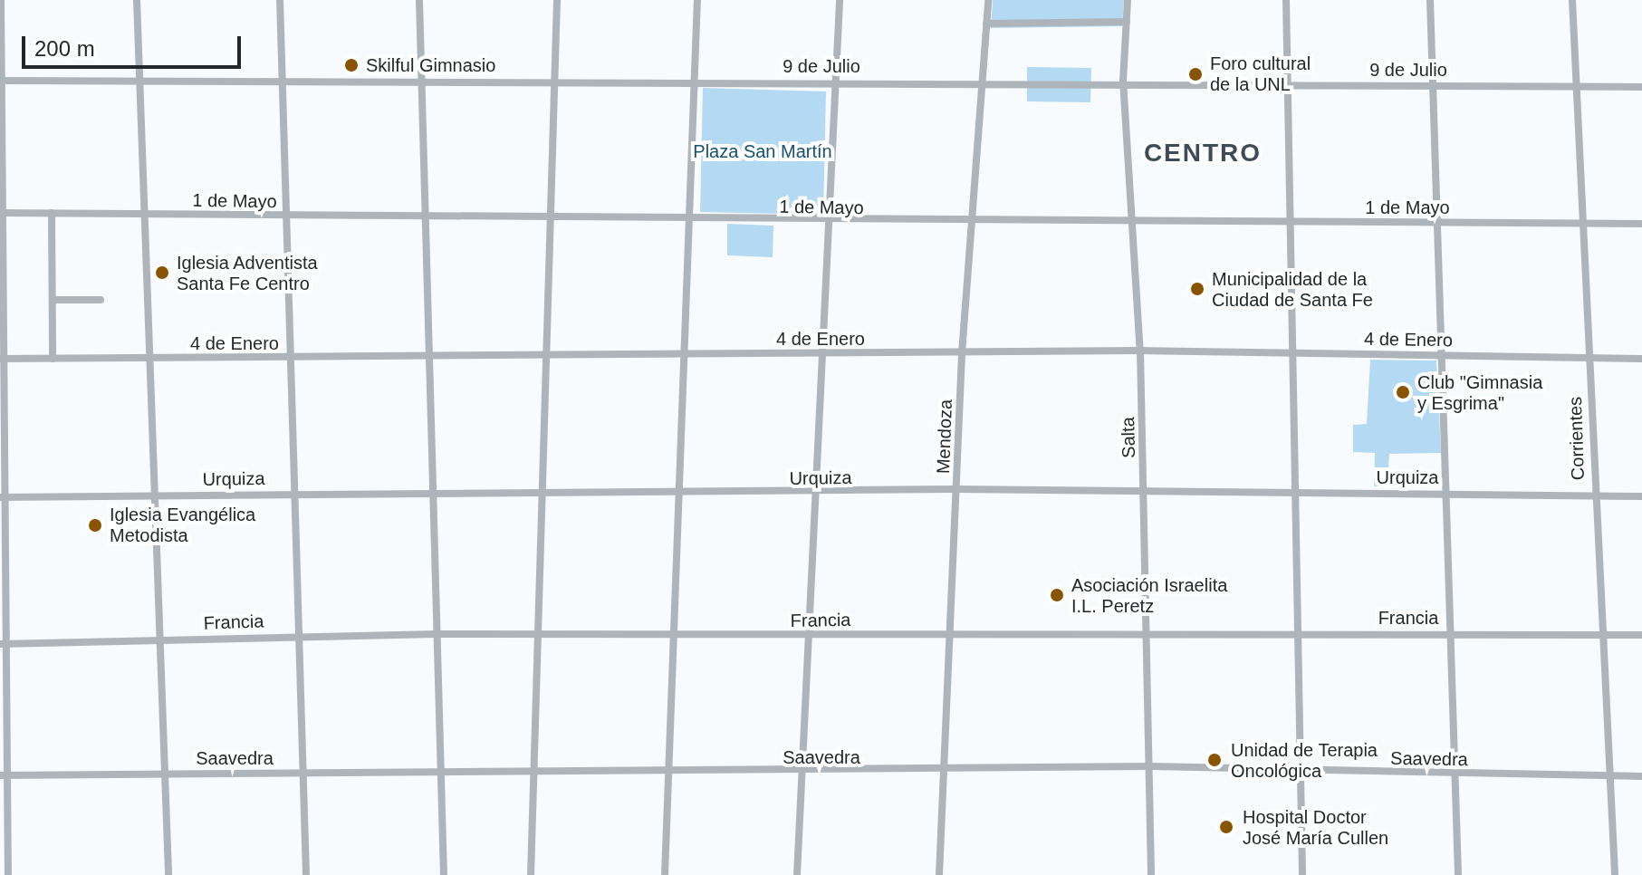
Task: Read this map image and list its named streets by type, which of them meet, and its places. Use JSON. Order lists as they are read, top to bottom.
{
  "streets": {
    "street": [
      "9 de Julio",
      "1 de Mayo",
      "4 de Enero",
      "Mendoza",
      "Salta",
      "Corrientes",
      "Urquiza",
      "Francia",
      "Saavedra"
    ]
  },
  "crossings": [
    ["9 de Julio", "Mendoza"],
    ["9 de Julio", "Salta"],
    ["9 de Julio", "Corrientes"],
    ["1 de Mayo", "Mendoza"],
    ["1 de Mayo", "Salta"],
    ["1 de Mayo", "Corrientes"],
    ["4 de Enero", "Mendoza"],
    ["4 de Enero", "Salta"],
    ["4 de Enero", "Corrientes"],
    ["Mendoza", "Urquiza"],
    ["Mendoza", "Francia"],
    ["Mendoza", "Saavedra"],
    ["Salta", "Urquiza"],
    ["Salta", "Francia"],
    ["Salta", "Saavedra"],
    ["Corrientes", "Urquiza"],
    ["Corrientes", "Francia"],
    ["Corrientes", "Saavedra"]
  ],
  "districts": ["CENTRO"],
  "parks": ["Plaza San Martín"],
  "places": [
    "Skilful Gimnasio",
    "Foro cultural de la UNL",
    "Iglesia Adventista Santa Fe Centro",
    "Municipalidad de la Ciudad de Santa Fe",
    "Club \"Gimnasia y Esgrima\"",
    "Iglesia Evangélica Metodista",
    "Asociación Israelita I.L. Peretz",
    "Unidad de Terapia Oncológica",
    "Hospital Doctor José María Cullen"
  ],
  "scale_bar": "200 m"
}
